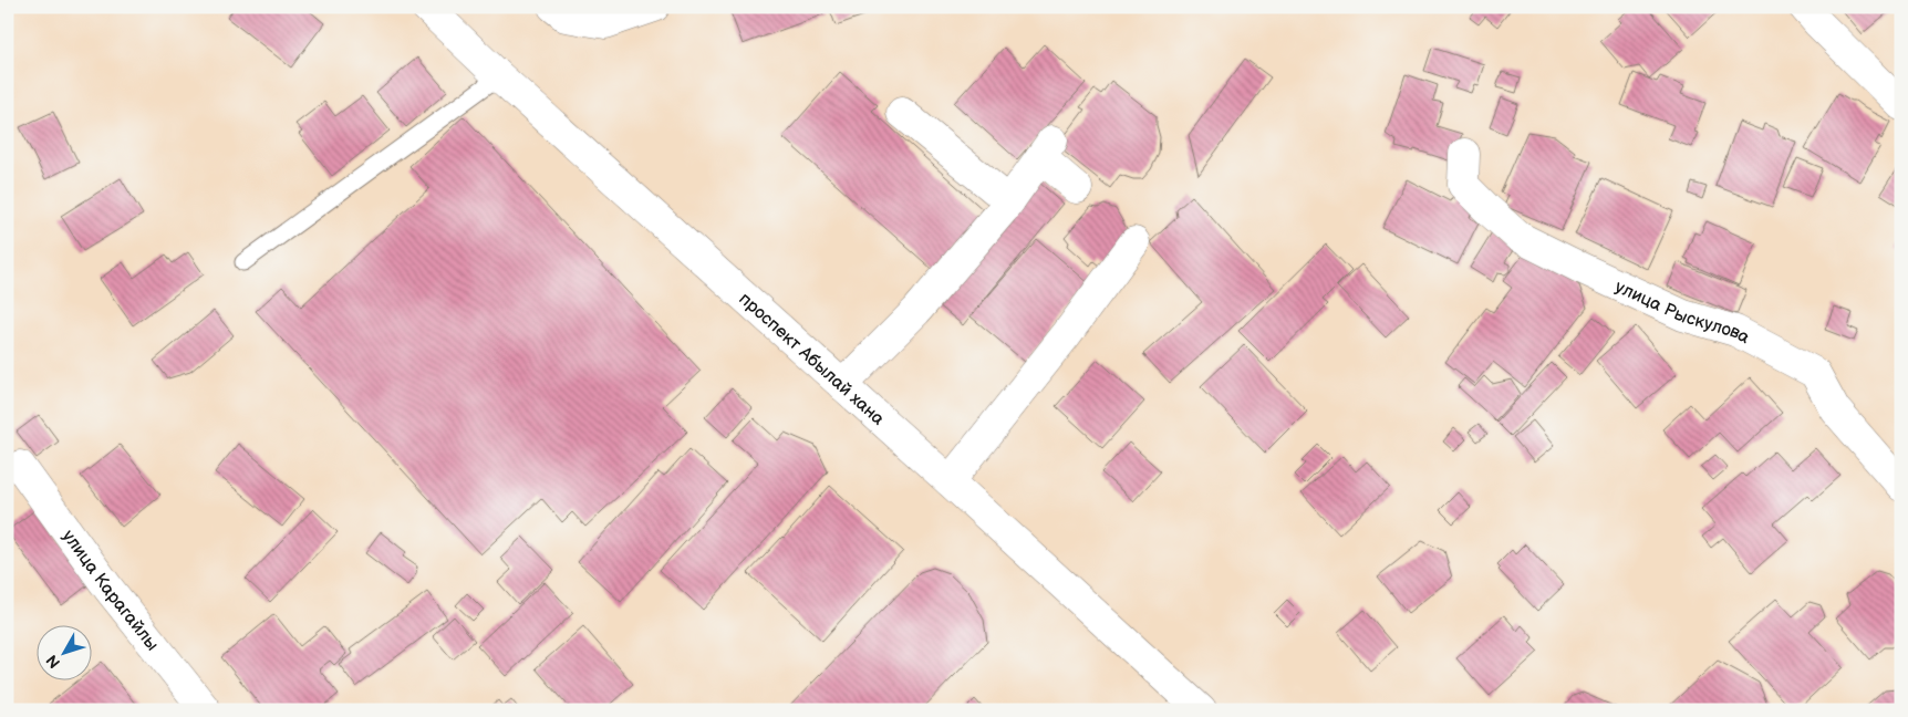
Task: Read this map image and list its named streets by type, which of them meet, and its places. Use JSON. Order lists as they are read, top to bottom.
{
  "streets": {
    "street": ["улица Рыскулова", "проспект Абылай хана", "улица Карагайлы"]
  },
  "north": "bottom left"
}
